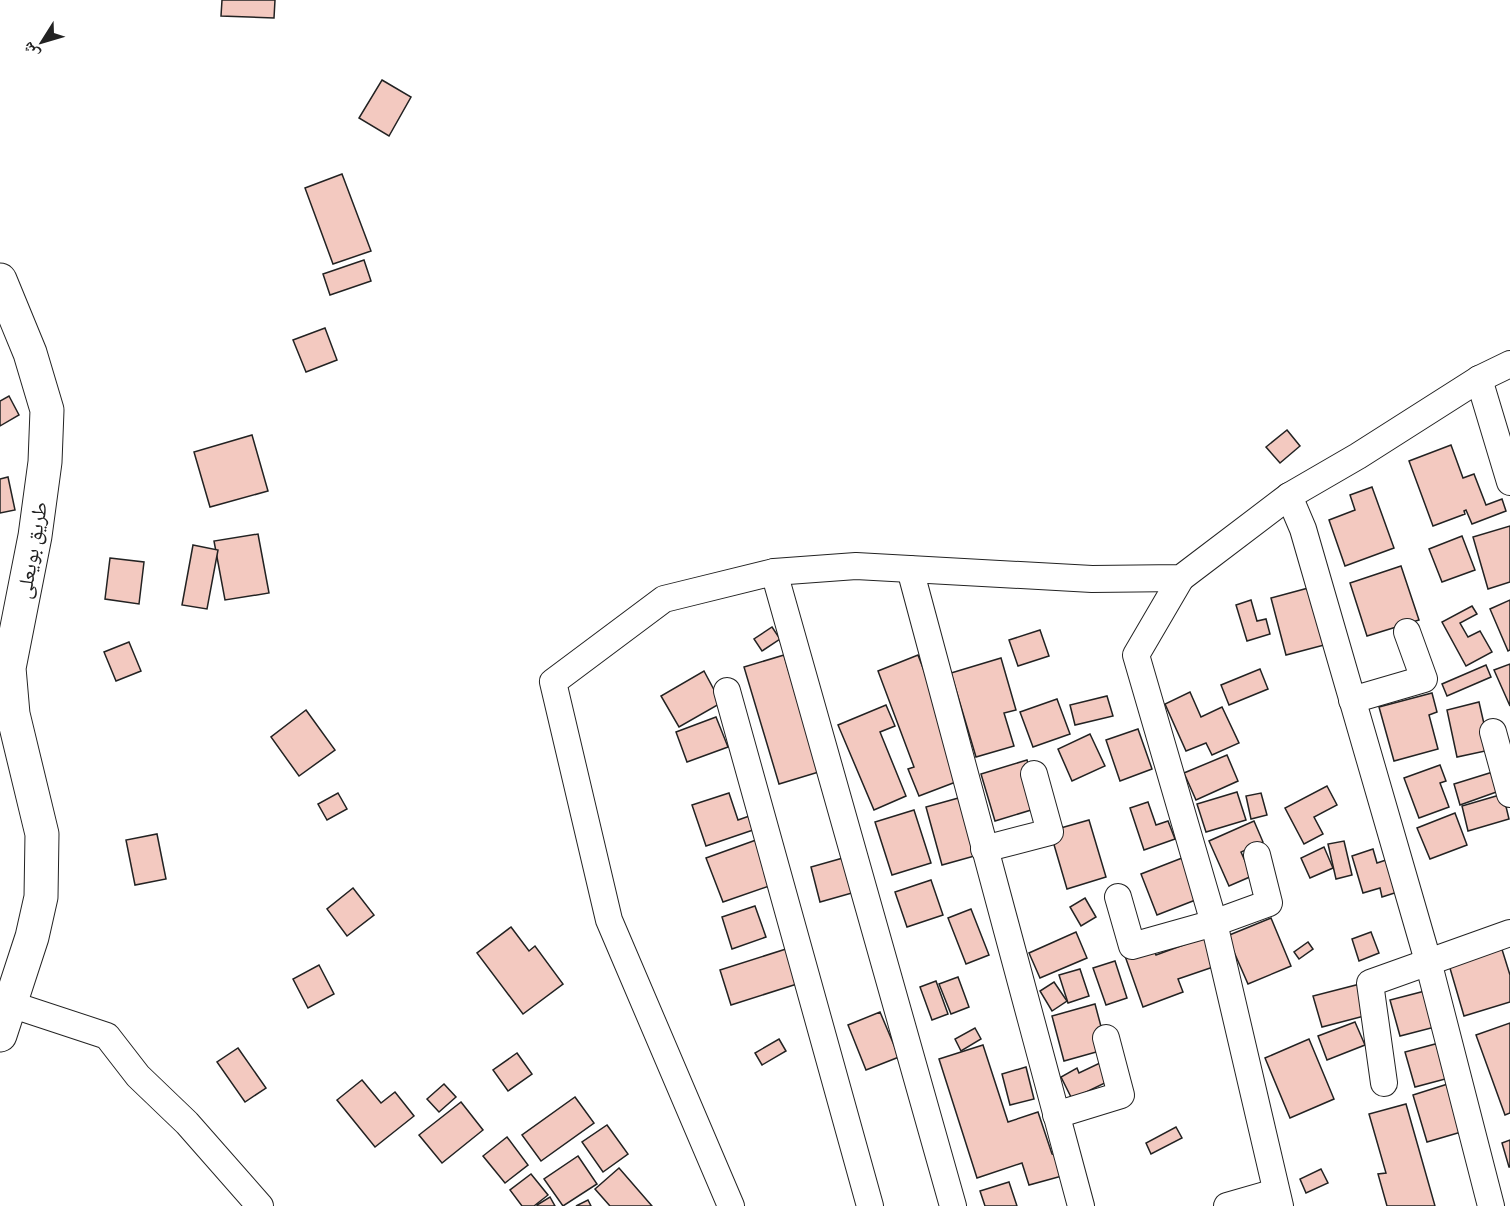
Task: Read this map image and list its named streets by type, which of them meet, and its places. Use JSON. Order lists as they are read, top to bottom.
{
  "streets": {
    "main road": ["طريق بويعلى"]
  },
  "north": "bottom left"
}
